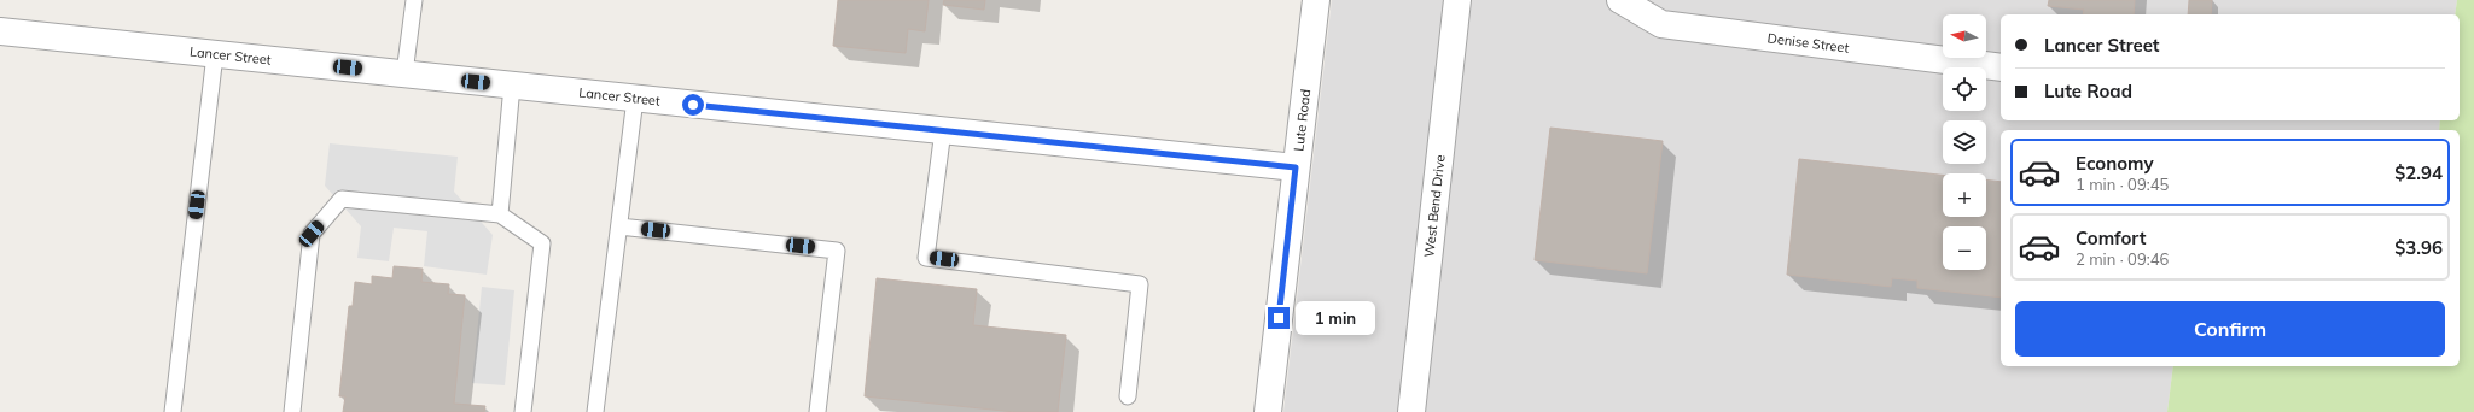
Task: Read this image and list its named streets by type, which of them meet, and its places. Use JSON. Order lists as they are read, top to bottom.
{
  "streets": {
    "street": [
      "Denise Street",
      "Lancer Street",
      "Lute Road",
      "West Bend Drive"
    ]
  },
  "crossings": [
    ["Lancer Street", "Lute Road"]
  ],
  "north": "left",
  "page": {
    "map_buttons": ["+", "−"],
    "banner": ["Lancer Street", "Lute Road"],
    "list": [
      {
        "name": "Economy",
        "note": "1 min · 09:45",
        "value": "$2.94"
      },
      {
        "name": "Comfort",
        "note": "2 min · 09:46",
        "value": "$3.96"
      }
    ],
    "buttons": "Confirm",
    "bubble": "1 min"
  }
}
